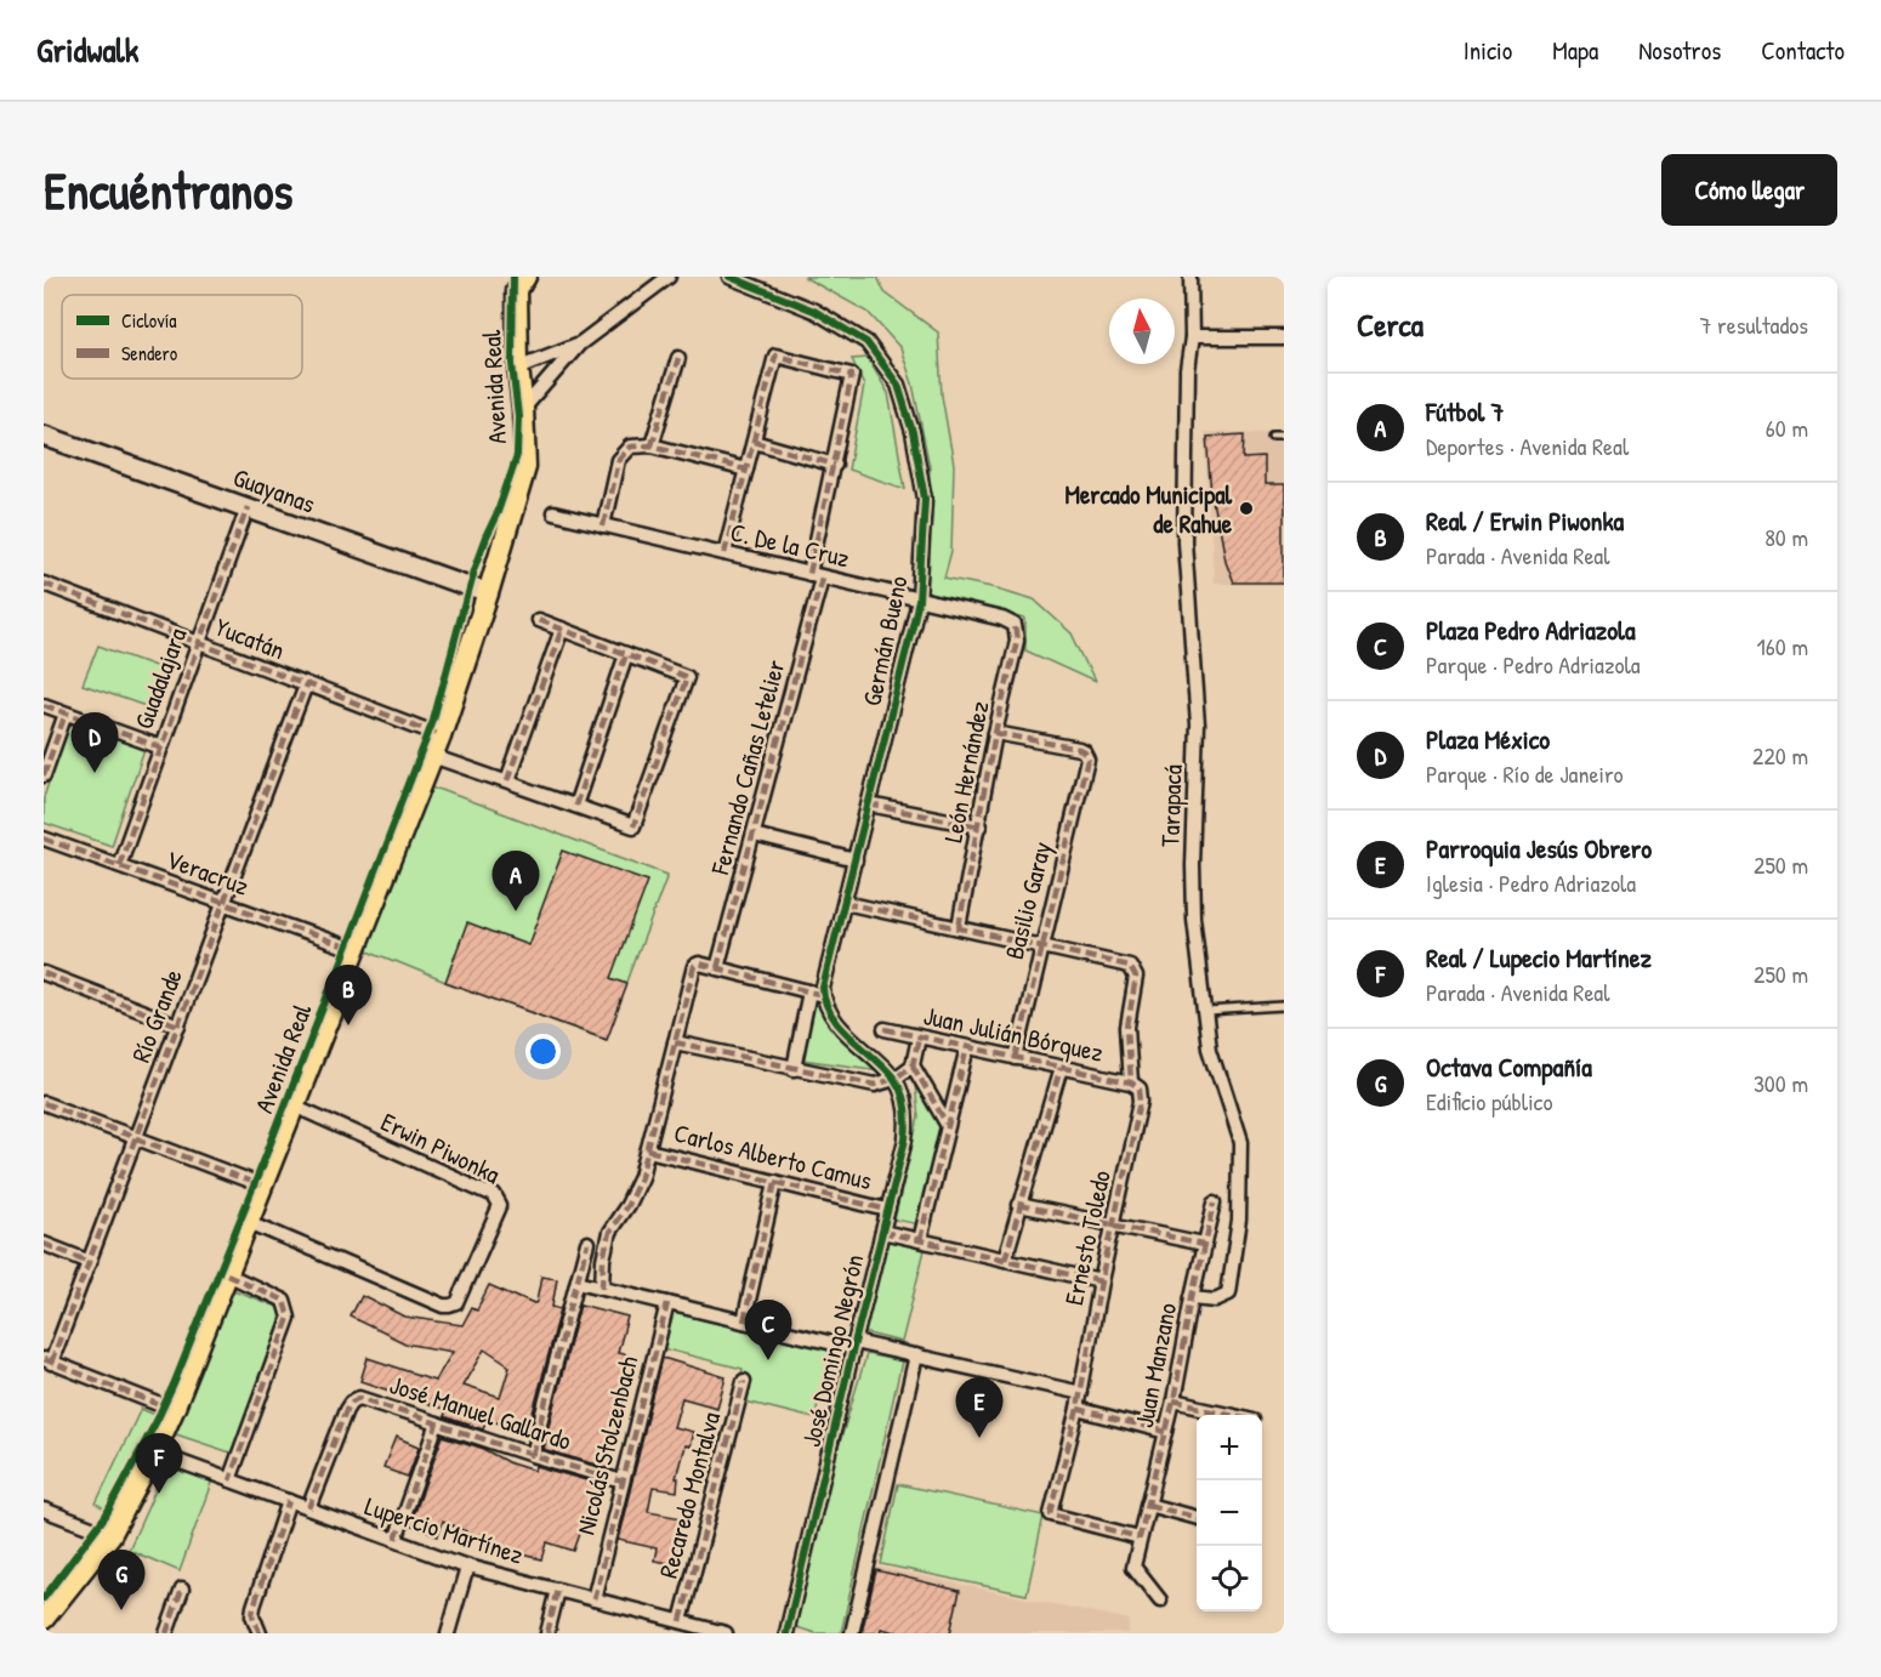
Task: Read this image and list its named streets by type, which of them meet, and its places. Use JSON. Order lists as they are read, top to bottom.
{
  "streets": {
    "main road": ["Avenida Real"],
    "street": [
      "Guayanas",
      "C. De la Cruz",
      "Yucatán",
      "Germán Bueno",
      "Guadalajara",
      "Fernando Cañas Letelier",
      "León Hernández",
      "Tarapacá",
      "Veracruz",
      "Basilio Garay",
      "Río Grande",
      "Juan Julián Bórquez",
      "Erwin Piwonka",
      "Carlos Alberto Camus",
      "Ernesto Toledo",
      "José Domingo Negrón",
      "Juan Manzano",
      "José Manuel Gallardo",
      "Nicolás Stolzenbach",
      "Recaredo Montalva",
      "Lupercio Martínez"
    ]
  },
  "crossings": [
    ["Avenida Real", "Guayanas"],
    ["Avenida Real", "Yucatán"],
    ["Avenida Real", "Veracruz"],
    ["Avenida Real", "Erwin Piwonka"],
    ["Avenida Real", "Lupercio Martínez"],
    ["Guayanas", "Guadalajara"],
    ["C. De la Cruz", "Germán Bueno"],
    ["C. De la Cruz", "Fernando Cañas Letelier"],
    ["C. De la Cruz", "León Hernández"],
    ["Yucatán", "Guadalajara"],
    ["Yucatán", "Río Grande"],
    ["Guadalajara", "Veracruz"],
    ["León Hernández", "Basilio Garay"],
    ["Tarapacá", "Juan Manzano"],
    ["Veracruz", "Río Grande"],
    ["Basilio Garay", "Juan Julián Bórquez"],
    ["Basilio Garay", "Ernesto Toledo"],
    ["Juan Julián Bórquez", "Ernesto Toledo"],
    ["Carlos Alberto Camus", "José Domingo Negrón"],
    ["Ernesto Toledo", "Juan Manzano"],
    ["José Manuel Gallardo", "Nicolás Stolzenbach"],
    ["José Manuel Gallardo", "Lupercio Martínez"],
    ["Nicolás Stolzenbach", "Lupercio Martínez"],
    ["Recaredo Montalva", "Lupercio Martínez"]
  ],
  "places": ["Mercado Municipal de Rahue"],
  "legend": ["Ciclovía", "Sendero"],
  "north": "top",
  "page": {
    "header": "Gridwalk",
    "nav": [
      "Inicio",
      "Mapa",
      "Nosotros",
      "Contacto"
    ],
    "buttons": "Cómo llegar",
    "title": "Encuéntranos",
    "heading": ["Cerca", "7 resultados"],
    "list": [
      {
        "mark": "A",
        "name": "Fútbol 7",
        "note": "Deportes · Avenida Real",
        "value": "60 m"
      },
      {
        "mark": "B",
        "name": "Real / Erwin Piwonka",
        "note": "Parada · Avenida Real",
        "value": "80 m"
      },
      {
        "mark": "C",
        "name": "Plaza Pedro Adriazola",
        "note": "Parque · Pedro Adriazola",
        "value": "160 m"
      },
      {
        "mark": "D",
        "name": "Plaza México",
        "note": "Parque · Río de Janeiro",
        "value": "220 m"
      },
      {
        "mark": "E",
        "name": "Parroquia Jesús Obrero",
        "note": "Iglesia · Pedro Adriazola",
        "value": "250 m"
      },
      {
        "mark": "F",
        "name": "Real / Lupecio Martínez",
        "note": "Parada · Avenida Real",
        "value": "250 m"
      },
      {
        "mark": "G",
        "name": "Octava Compañía",
        "note": "Edificio público",
        "value": "300 m"
      }
    ],
    "pins": [
      "D",
      "A",
      "B",
      "C",
      "E",
      "F",
      "G"
    ],
    "map_buttons": ["+", "−"]
  }
}
